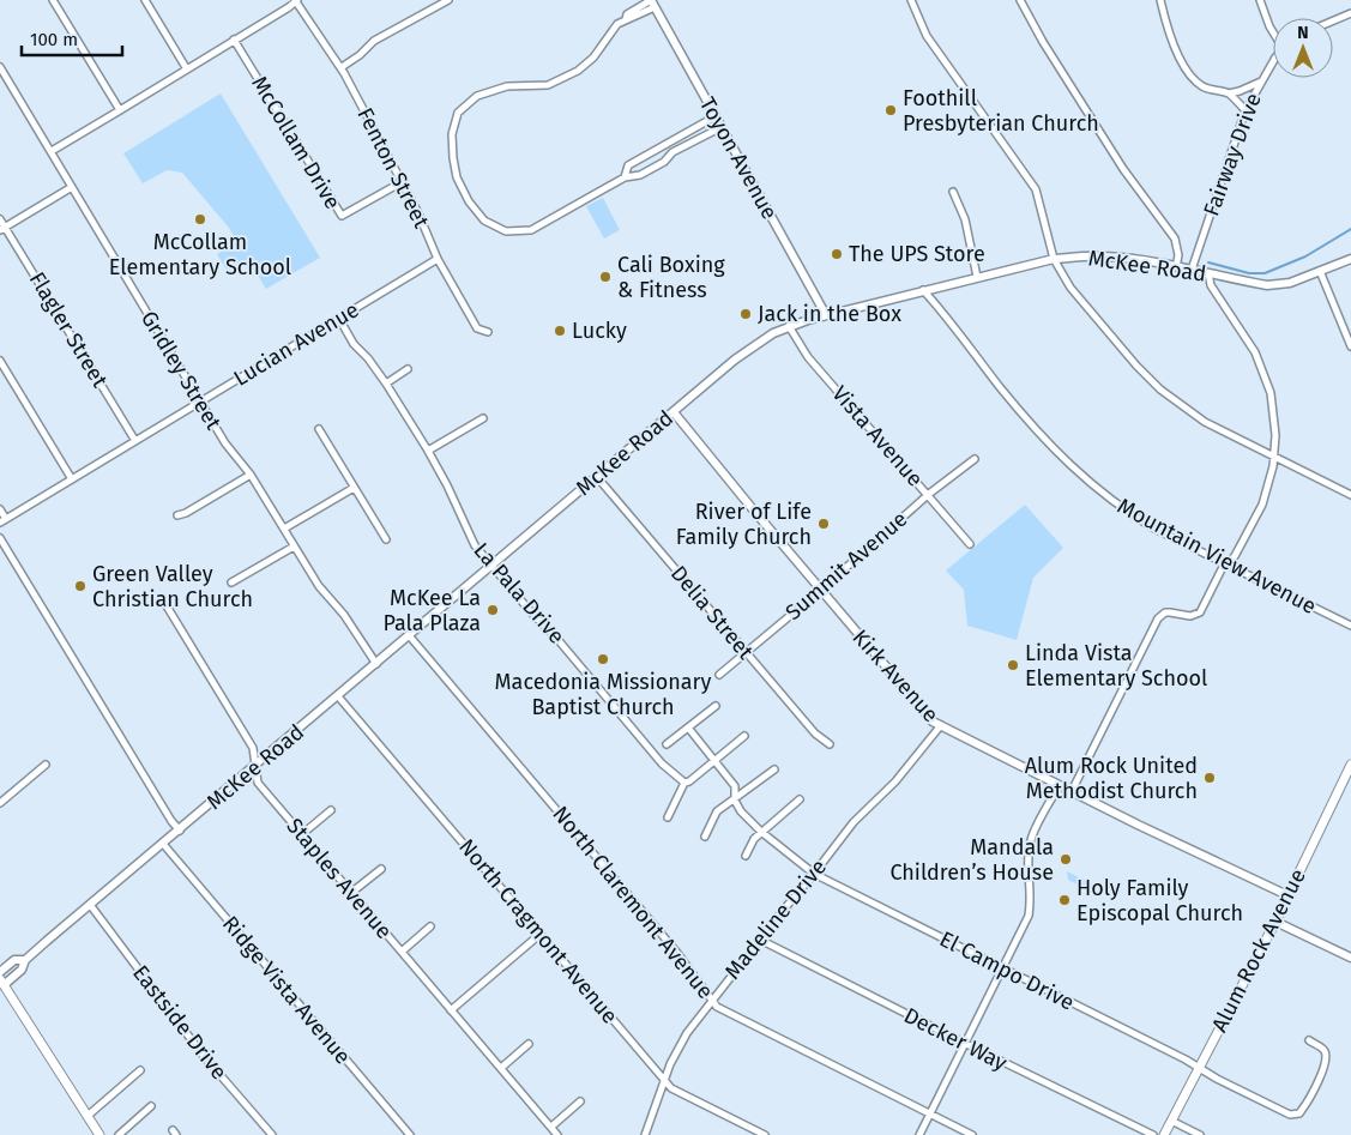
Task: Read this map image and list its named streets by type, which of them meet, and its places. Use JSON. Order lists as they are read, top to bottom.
{
  "streets": {
    "main road": ["Alum Rock Avenue"],
    "street": [
      "McCollam Drive",
      "Fairway Drive",
      "Toyon Avenue",
      "Fenton Street",
      "McKee Road",
      "Flagler Street",
      "Lucian Avenue",
      "Gridley Street",
      "Vista Avenue",
      "Mountain View Avenue",
      "Summit Avenue",
      "La Pala Drive",
      "Delia Street",
      "Kirk Avenue",
      "Staples Avenue",
      "North Claremont Avenue",
      "Madeline Drive",
      "North Cragmont Avenue",
      "El Campo Drive",
      "Ridge Vista Avenue",
      "Eastside Drive",
      "Decker Way"
    ]
  },
  "crossings": [
    ["McCollam Drive", "Fenton Street"],
    ["Fairway Drive", "McKee Road"],
    ["Toyon Avenue", "McKee Road"],
    ["Fenton Street", "Lucian Avenue"],
    ["McKee Road", "Gridley Street"],
    ["McKee Road", "Vista Avenue"],
    ["McKee Road", "Mountain View Avenue"],
    ["McKee Road", "La Pala Drive"],
    ["McKee Road", "Delia Street"],
    ["McKee Road", "Kirk Avenue"],
    ["McKee Road", "Staples Avenue"],
    ["McKee Road", "North Claremont Avenue"],
    ["McKee Road", "North Cragmont Avenue"],
    ["McKee Road", "Ridge Vista Avenue"],
    ["McKee Road", "Eastside Drive"],
    ["Flagler Street", "Lucian Avenue"],
    ["Lucian Avenue", "Gridley Street"],
    ["Lucian Avenue", "La Pala Drive"],
    ["Vista Avenue", "Summit Avenue"],
    ["Summit Avenue", "Delia Street"],
    ["Summit Avenue", "Kirk Avenue"],
    ["Kirk Avenue", "Madeline Drive"],
    ["Kirk Avenue", "Alum Rock Avenue"],
    ["North Claremont Avenue", "Madeline Drive"],
    ["Madeline Drive", "North Cragmont Avenue"],
    ["Madeline Drive", "El Campo Drive"],
    ["Madeline Drive", "Decker Way"],
    ["Alum Rock Avenue", "El Campo Drive"]
  ],
  "places": [
    "Foothill Presbyterian Church",
    "McCollam Elementary School",
    "The UPS Store",
    "Cali Boxing & Fitness",
    "Jack in the Box",
    "Lucky",
    "River of Life Family Church",
    "Green Valley Christian Church",
    "McKee La Pala Plaza",
    "Macedonia Missionary Baptist Church",
    "Linda Vista Elementary School",
    "Alum Rock United Methodist Church",
    "Mandala Children’s House",
    "Holy Family Episcopal Church"
  ],
  "scale_bar": "100 m",
  "north": "top"
}
